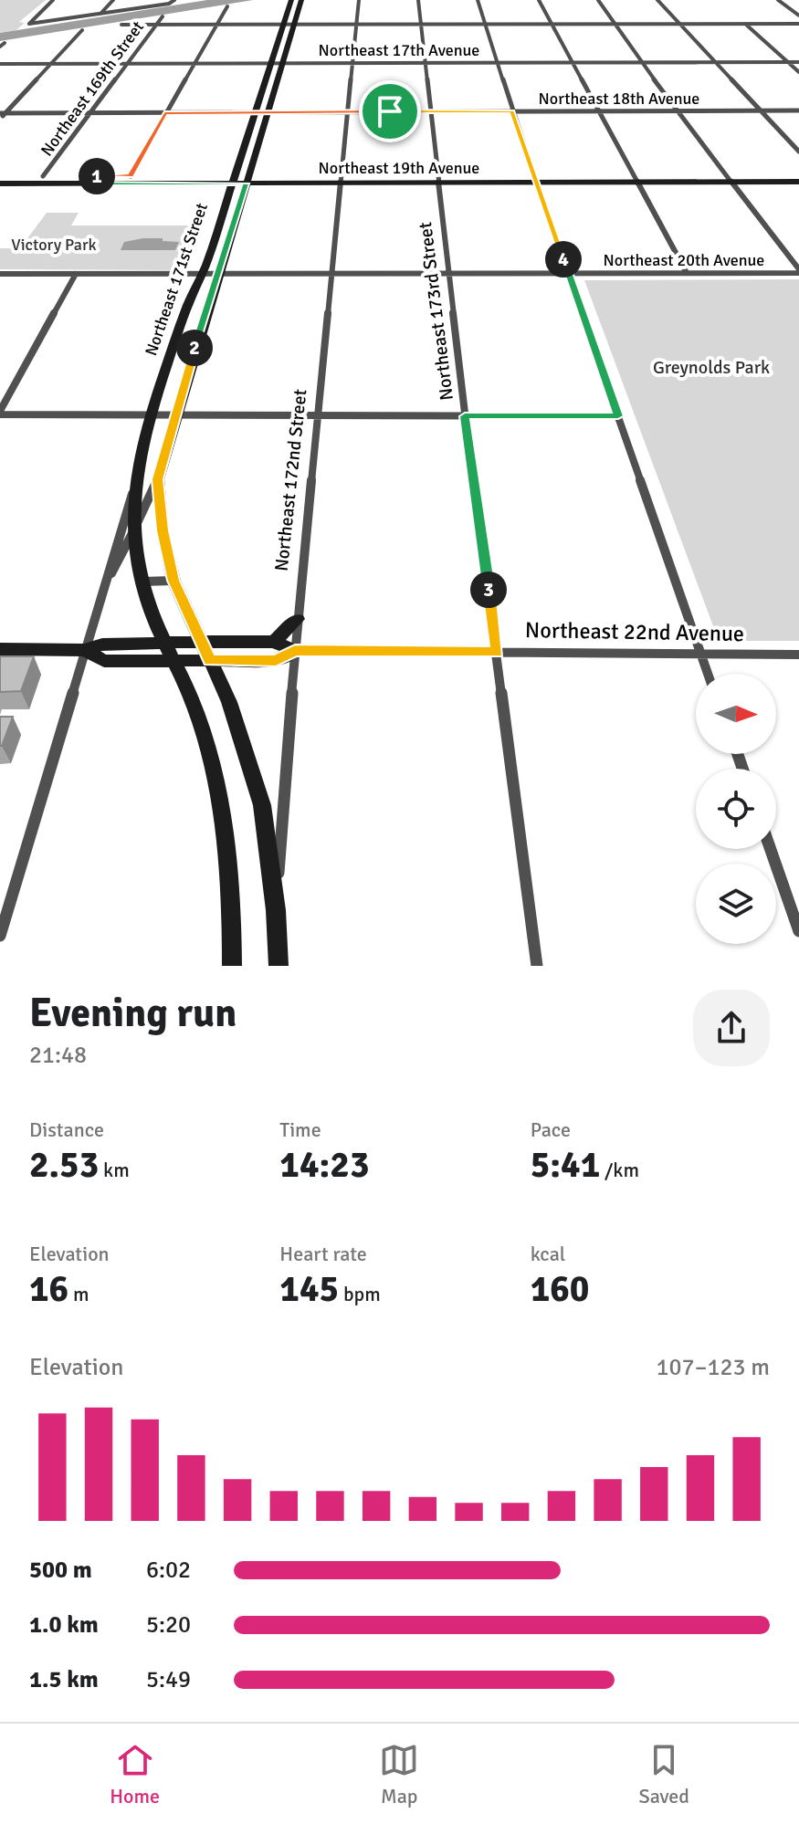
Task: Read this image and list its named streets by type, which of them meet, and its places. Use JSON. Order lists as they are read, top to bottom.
{
  "streets": {
    "street": [
      "Northeast 17th Avenue",
      "Northeast 169th Street",
      "Northeast 18th Avenue",
      "Northeast 19th Avenue",
      "Northeast 20th Avenue",
      "Northeast 171st Street",
      "Northeast 173rd Street",
      "Northeast 172nd Street",
      "Northeast 22nd Avenue"
    ]
  },
  "crossings": [
    ["Northeast 17th Avenue", "Northeast 169th Street"],
    ["Northeast 17th Avenue", "Northeast 171st Street"],
    ["Northeast 17th Avenue", "Northeast 173rd Street"],
    ["Northeast 17th Avenue", "Northeast 172nd Street"],
    ["Northeast 169th Street", "Northeast 18th Avenue"],
    ["Northeast 169th Street", "Northeast 19th Avenue"],
    ["Northeast 18th Avenue", "Northeast 171st Street"],
    ["Northeast 18th Avenue", "Northeast 173rd Street"],
    ["Northeast 18th Avenue", "Northeast 172nd Street"],
    ["Northeast 19th Avenue", "Northeast 171st Street"],
    ["Northeast 19th Avenue", "Northeast 173rd Street"],
    ["Northeast 19th Avenue", "Northeast 172nd Street"],
    ["Northeast 20th Avenue", "Northeast 171st Street"],
    ["Northeast 20th Avenue", "Northeast 173rd Street"],
    ["Northeast 20th Avenue", "Northeast 172nd Street"],
    ["Northeast 171st Street", "Northeast 172nd Street"],
    ["Northeast 171st Street", "Northeast 22nd Avenue"],
    ["Northeast 173rd Street", "Northeast 22nd Avenue"],
    ["Northeast 172nd Street", "Northeast 22nd Avenue"]
  ],
  "parks": ["Victory Park", "Greynolds Park"],
  "north": "right",
  "page": {
    "pins": [
      "1",
      "4",
      "2",
      "3"
    ],
    "heading": ["Evening run", "21:48"],
    "stats": [
      ["Distance", "2.53 km"],
      ["Time", "14:23"],
      ["Pace", "5:41 /km"],
      ["Elevation", "16 m"],
      ["Heart rate", "145 bpm"],
      ["kcal", "160"]
    ],
    "chart": ["Elevation", "107–123 m"],
    "list": [
      {
        "name": "500 m",
        "note": "6:02"
      },
      {
        "name": "1.0 km",
        "note": "5:20"
      },
      {
        "name": "1.5 km",
        "note": "5:49"
      }
    ],
    "tabs": ["Home", "Map", "Saved"]
  }
}
